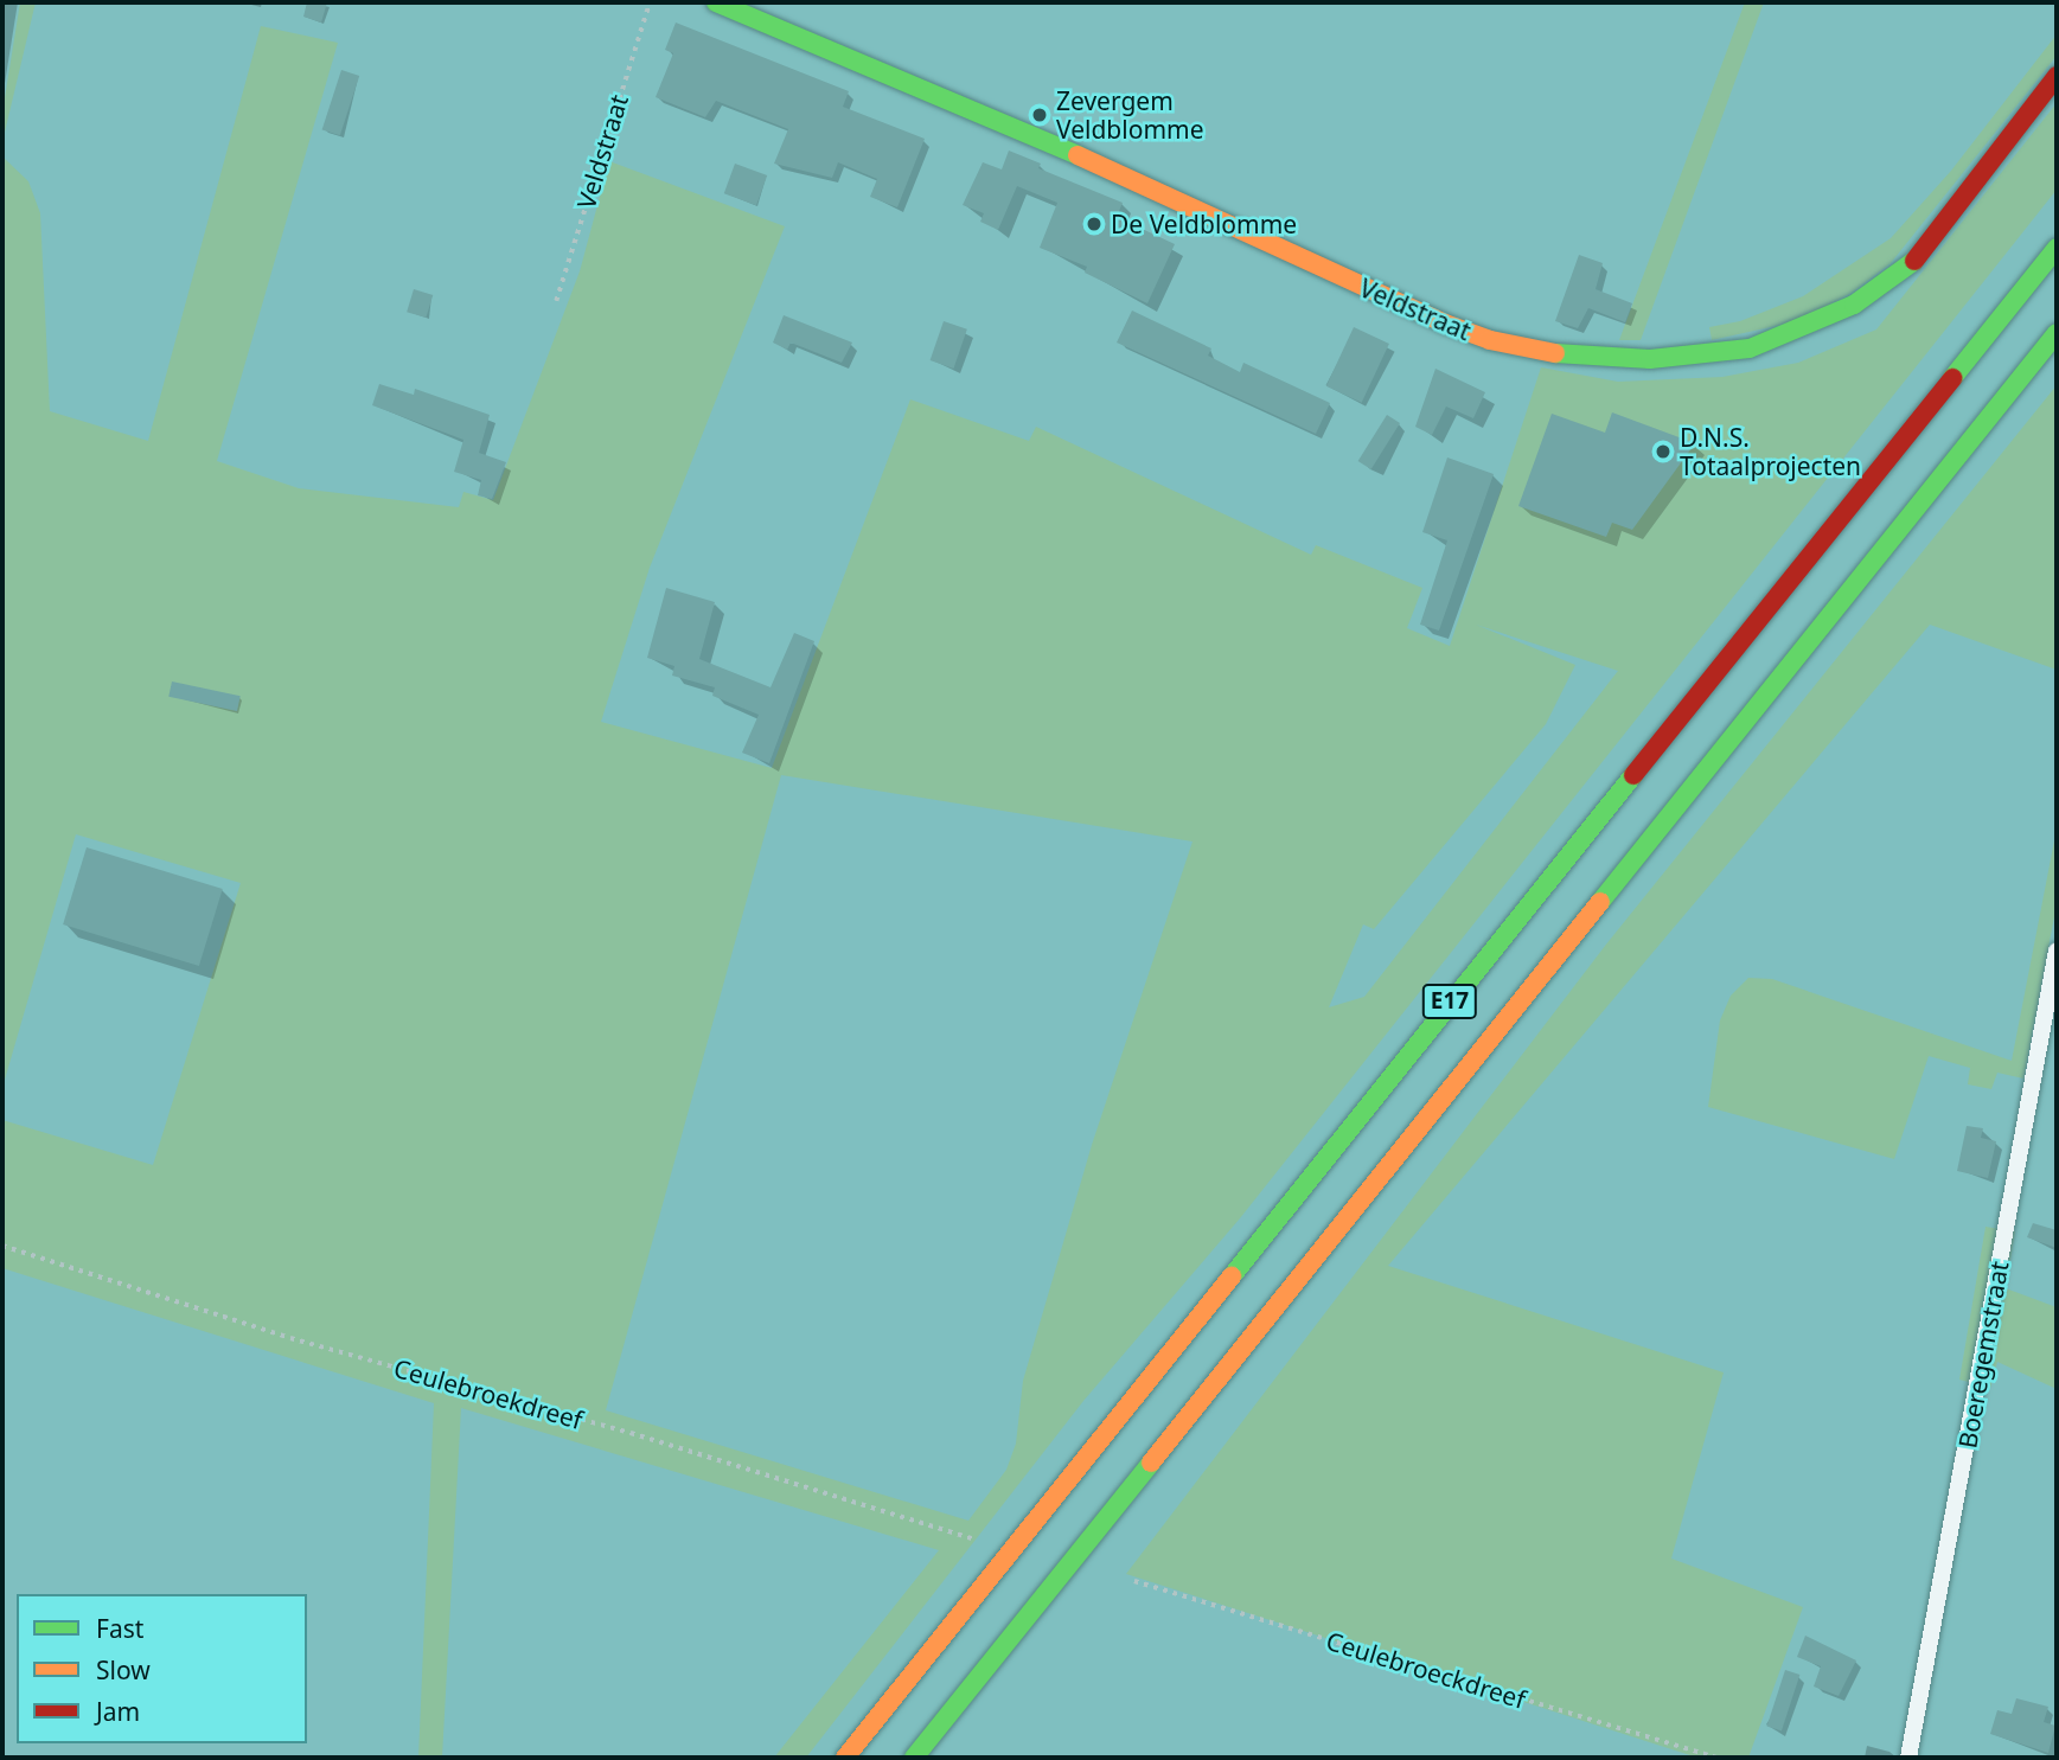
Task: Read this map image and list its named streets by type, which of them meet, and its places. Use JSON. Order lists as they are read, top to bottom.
{
  "streets": {
    "main road": ["Veldstraat", "E17"],
    "street": ["Boeregemstraat"],
    "path": ["Ceulebroekdreef", "Ceulebroeckdreef"]
  },
  "places": ["Zevergem Veldblomme", "De Veldblomme", "D.N.S. Totaalprojecten"],
  "legend": ["Fast", "Slow", "Jam"]
}
